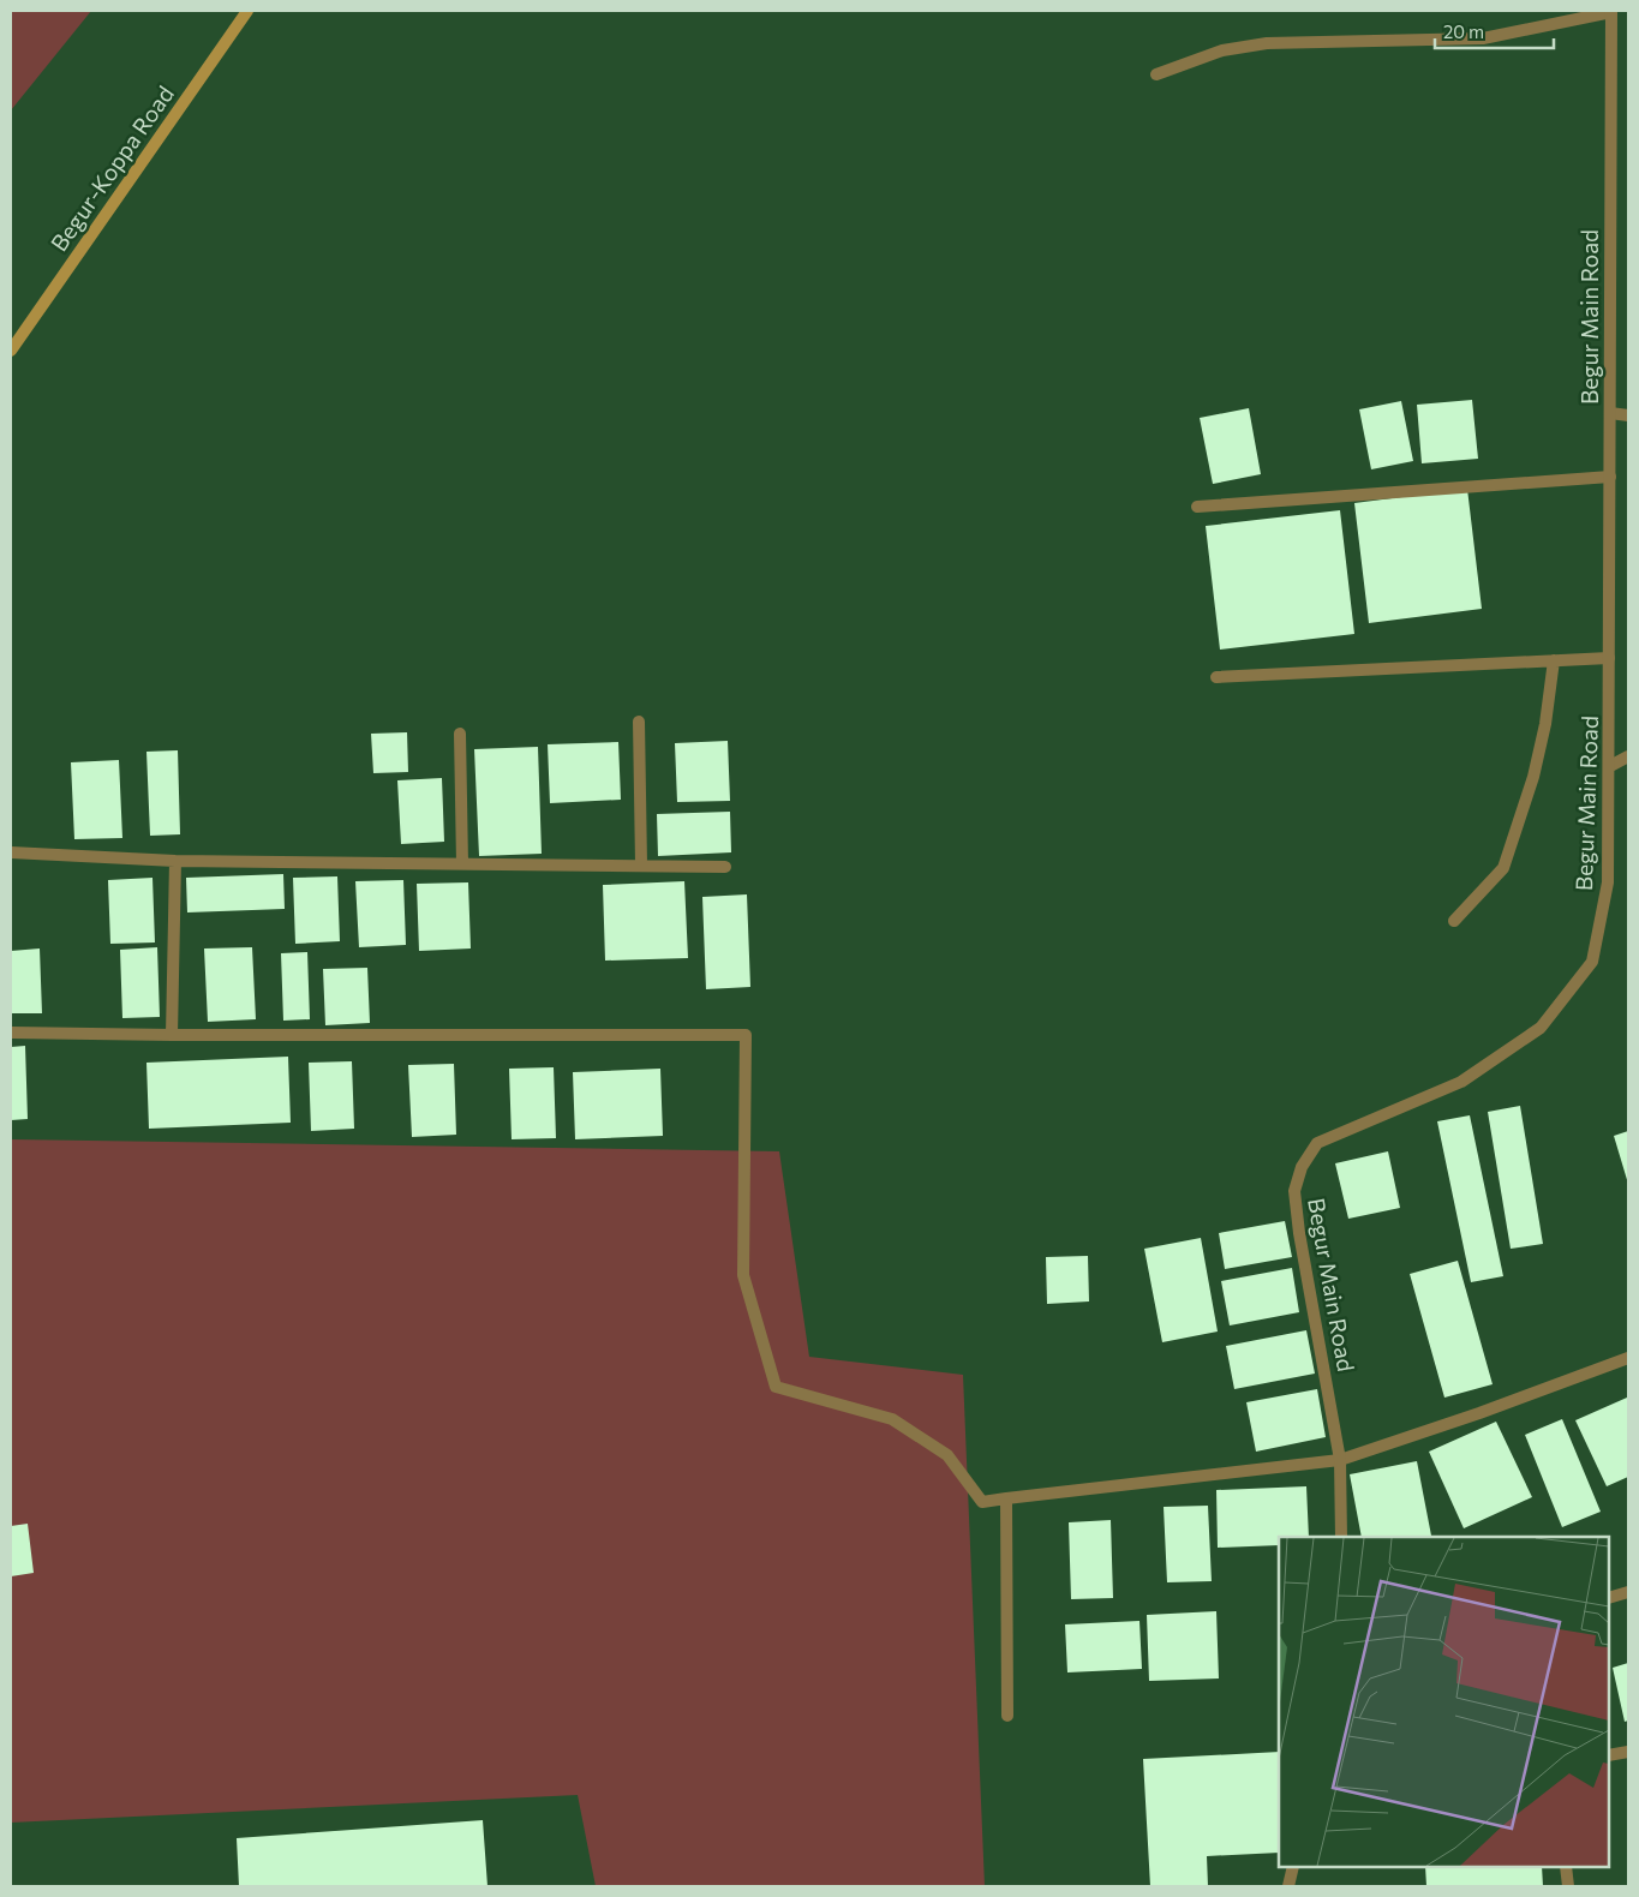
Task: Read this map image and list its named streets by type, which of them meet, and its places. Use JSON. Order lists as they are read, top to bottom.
{
  "streets": {
    "main road": ["Begur-Koppa Road"],
    "street": ["Begur Main Road"]
  },
  "scale_bar": "20 m"
}
